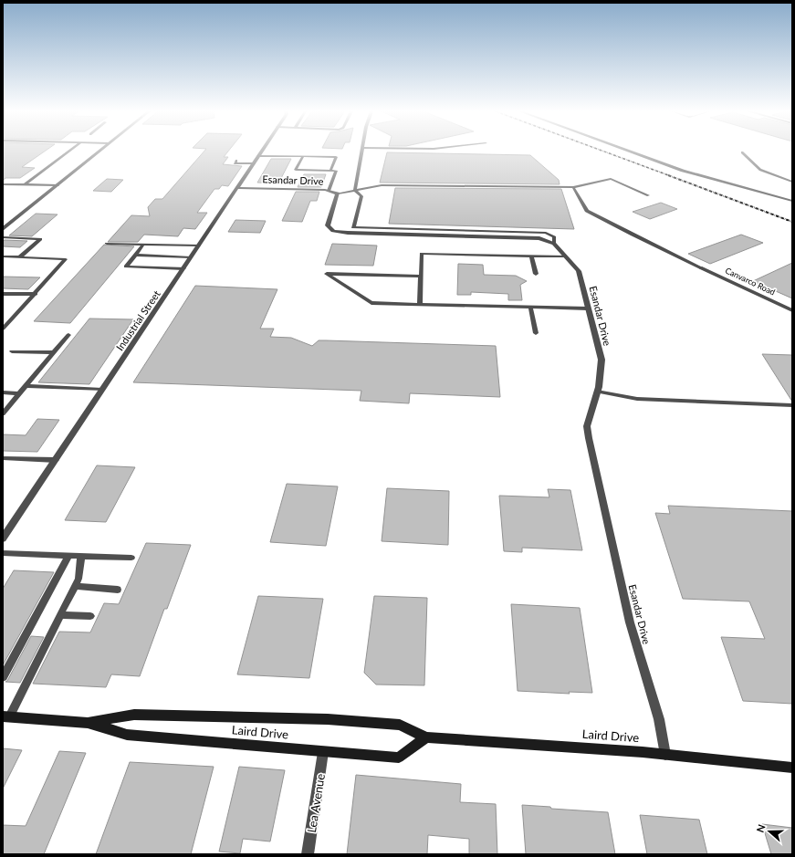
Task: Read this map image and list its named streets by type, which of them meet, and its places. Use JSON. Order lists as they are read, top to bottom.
{
  "streets": {
    "main road": ["Laird Drive"],
    "street": [
      "Esandar Drive",
      "Canvarco Road",
      "Industrial Street",
      "Lea Avenue"
    ]
  },
  "crossings": [
    ["Esandar Drive", "Industrial Street"],
    ["Esandar Drive", "Laird Drive"],
    ["Laird Drive", "Lea Avenue"]
  ],
  "north": "left"
}
